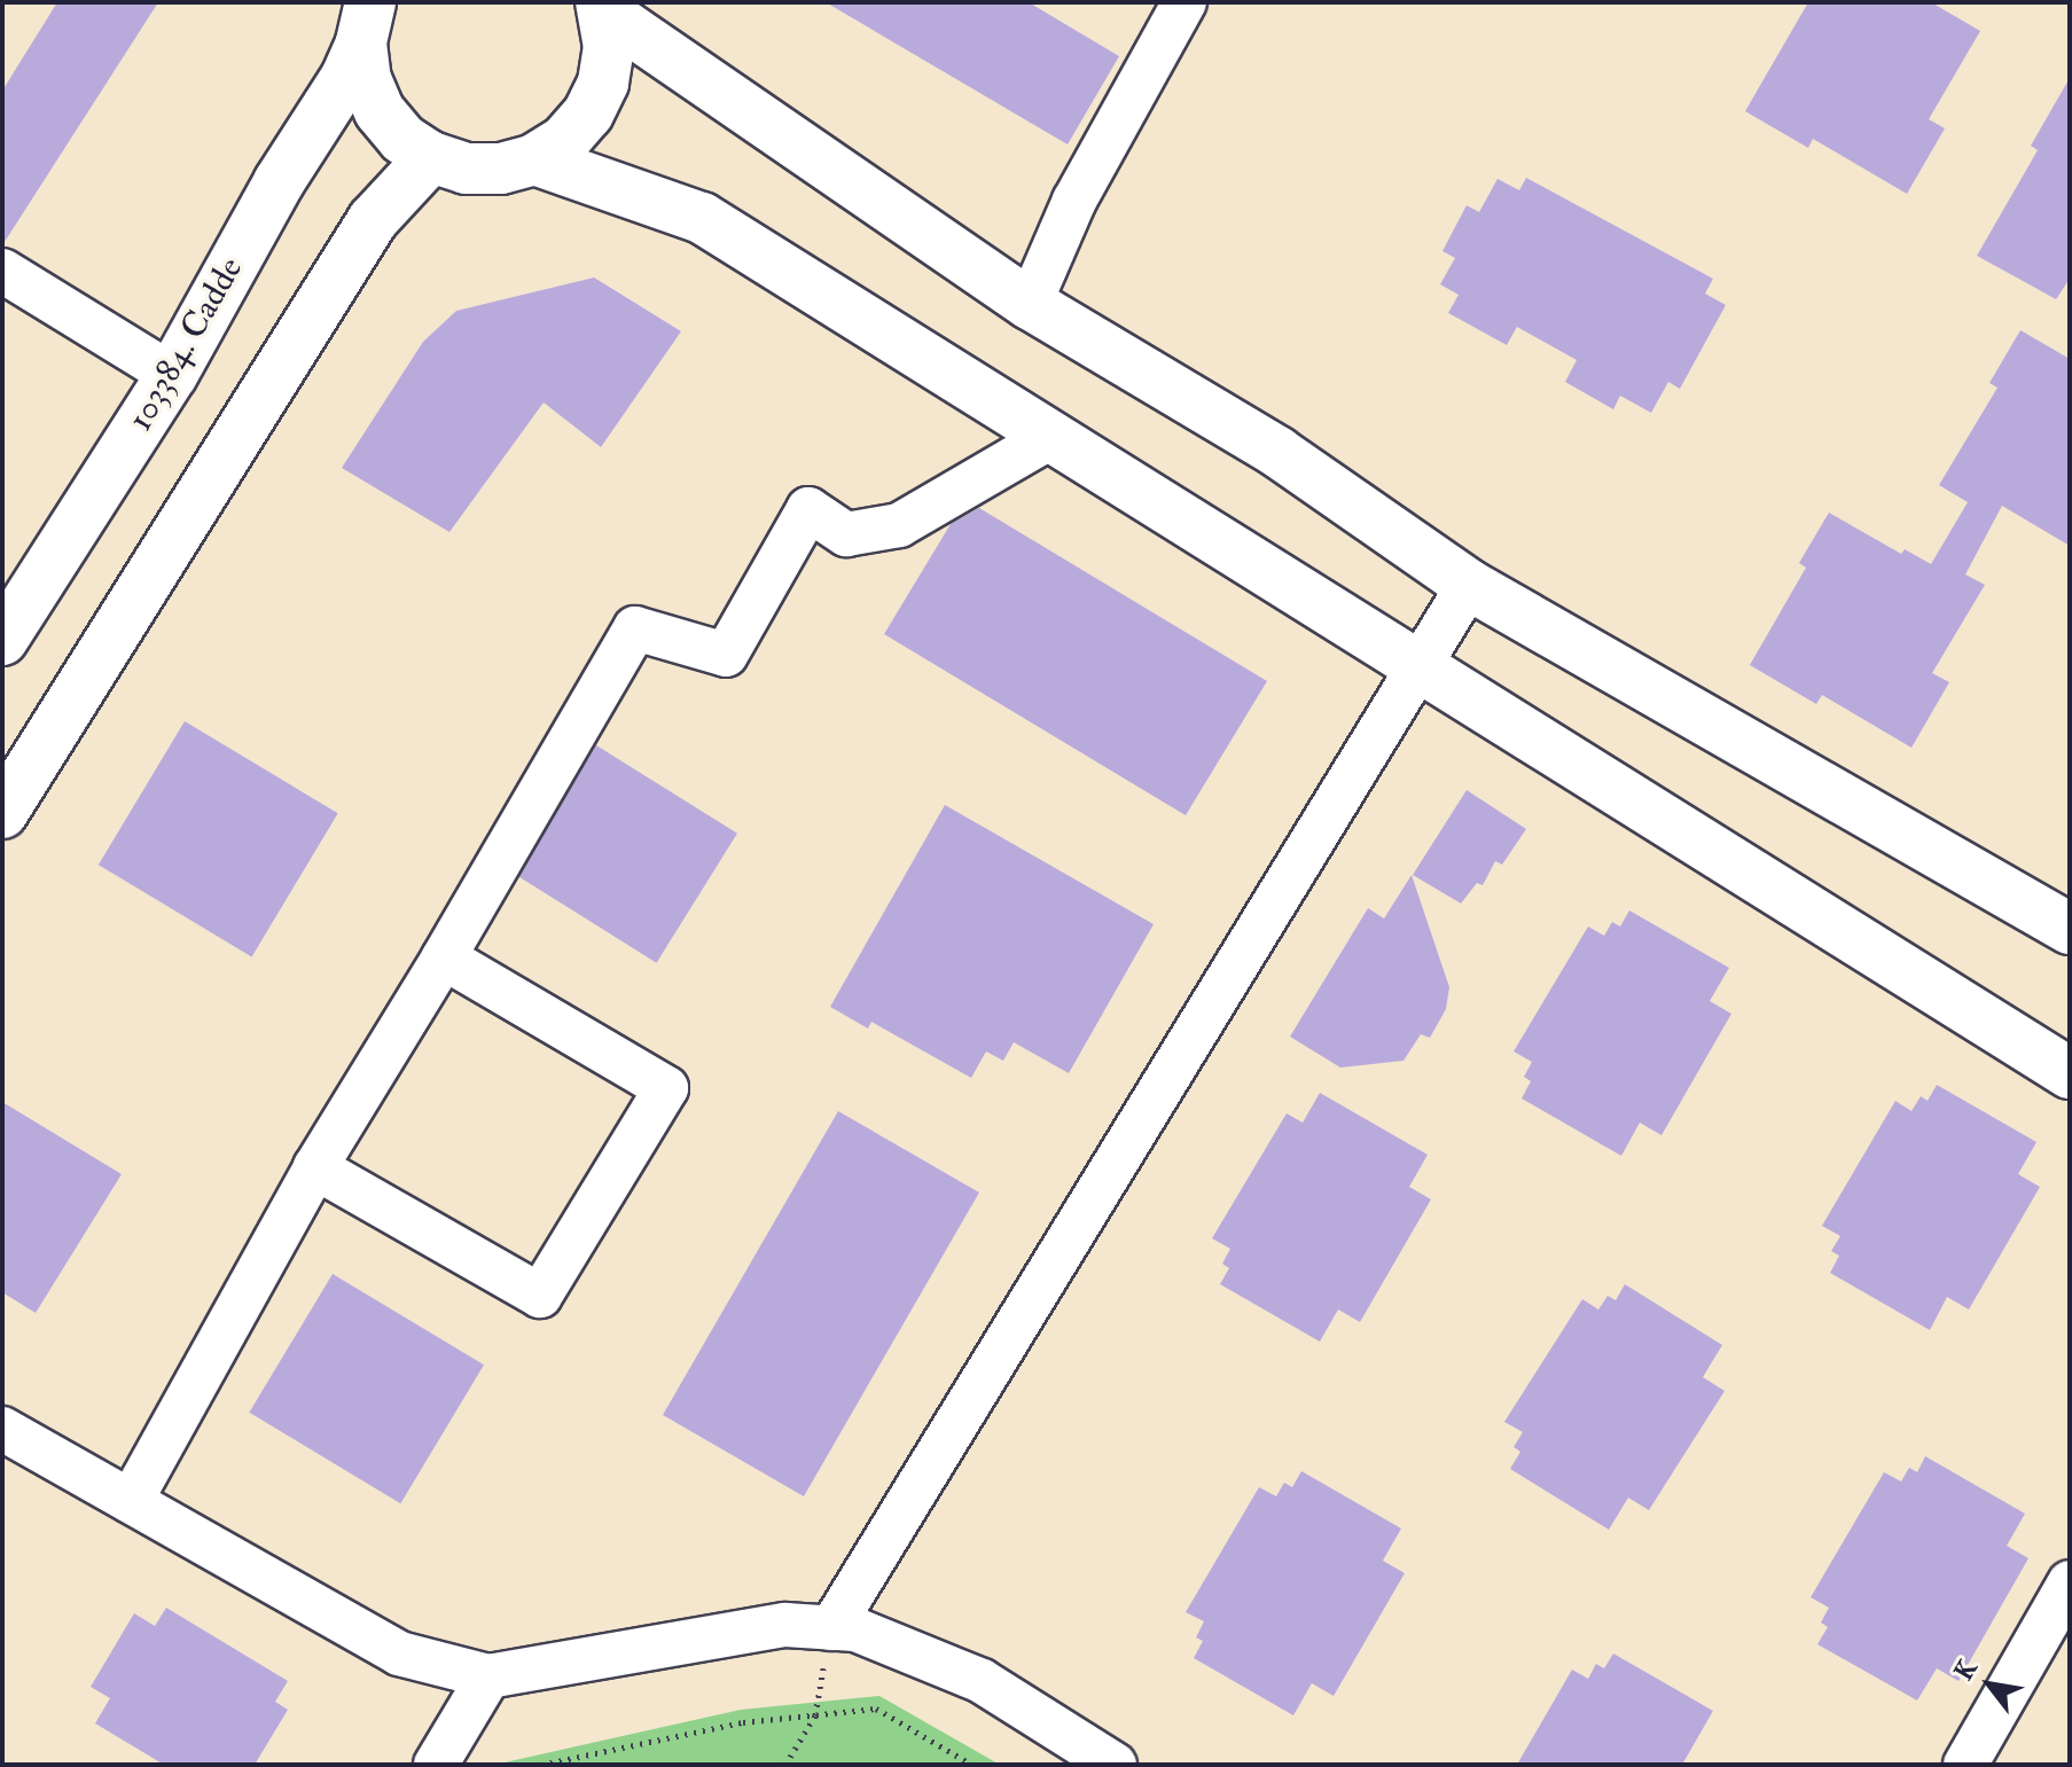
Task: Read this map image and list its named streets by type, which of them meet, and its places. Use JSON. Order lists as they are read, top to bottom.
{
  "streets": {
    "street": ["103384. Cadde"]
  },
  "north": "top left"
}
